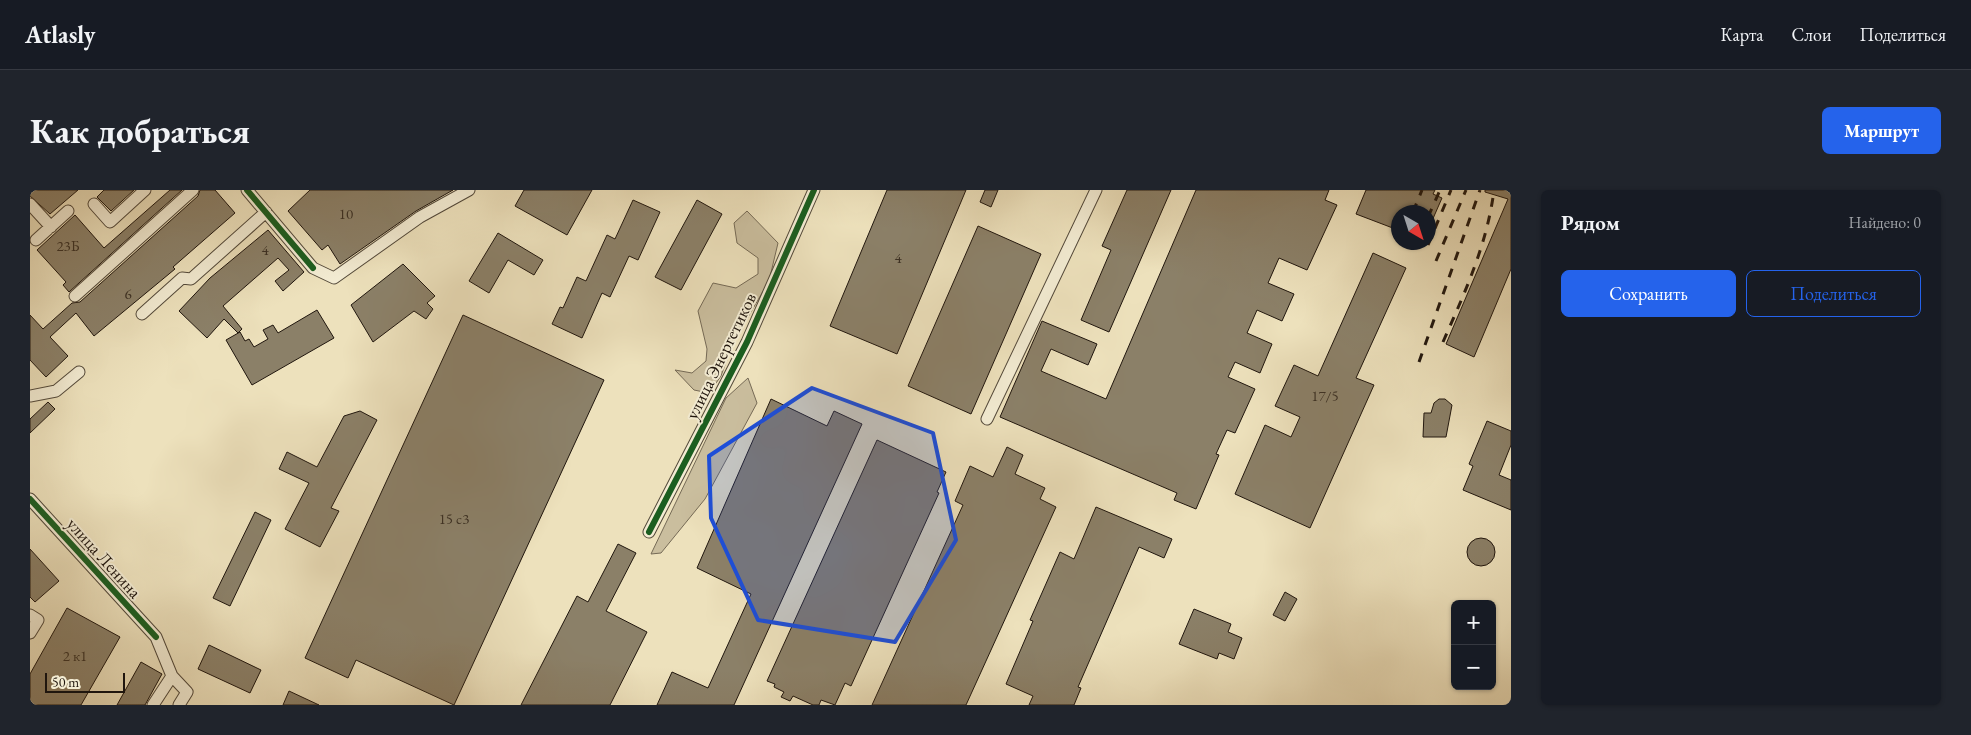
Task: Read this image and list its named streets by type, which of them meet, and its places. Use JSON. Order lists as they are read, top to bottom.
{
  "streets": {
    "street": ["улица Энергетиков", "улица Ленина"]
  },
  "house_numbers": [
    "10",
    "23Б",
    "4",
    "4",
    "6",
    "17/5",
    "15 с3",
    "2 к1"
  ],
  "scale_bar": "50 m",
  "north": "bottom right",
  "page": {
    "header": "Atlasly",
    "nav": ["Карта", "Слои", "Поделиться"],
    "buttons": [
      "Маршрут",
      ["Сохранить", "Поделиться"]
    ],
    "title": "Как добраться",
    "heading": ["Рядом", "Найдено: 0"],
    "map_buttons": ["+", "−"],
    "scale": "50 m"
  }
}
